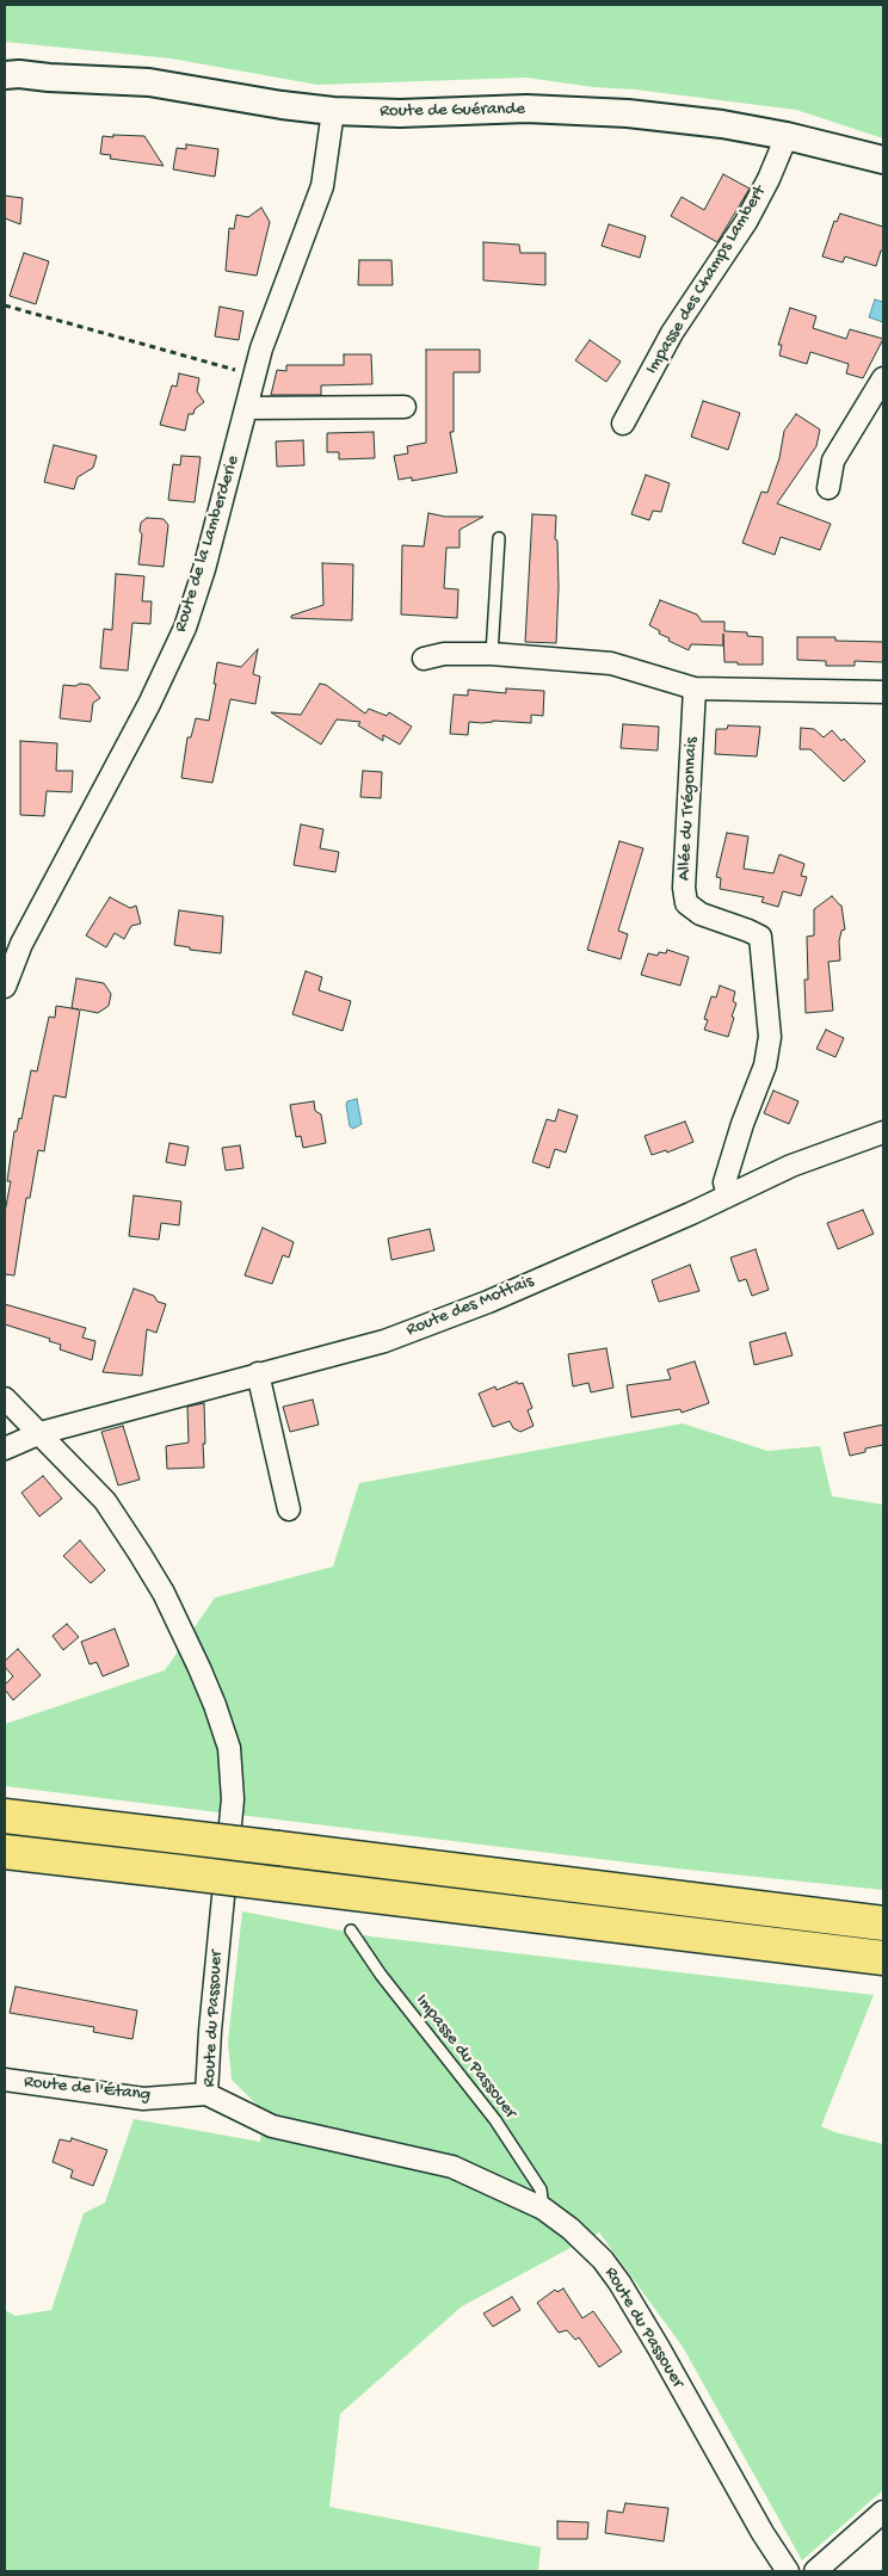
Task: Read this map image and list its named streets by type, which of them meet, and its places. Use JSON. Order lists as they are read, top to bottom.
{
  "streets": {
    "street": [
      "Route de Guérande",
      "Impasse des Champs Lambert",
      "Route de la Lamberderie",
      "Allée du Trégonnais",
      "Route des Mottais",
      "Route du Passouer",
      "Route de l'Étang"
    ],
    "lane": ["Impasse du Passouer"]
  },
  "crossings": [
    ["Route de Guérande", "Impasse des Champs Lambert"],
    ["Route de Guérande", "Route de la Lamberderie"],
    ["Allée du Trégonnais", "Route des Mottais"],
    ["Route des Mottais", "Route du Passouer"],
    ["Route du Passouer", "Impasse du Passouer"],
    ["Route du Passouer", "Route de l'Étang"]
  ]
}
